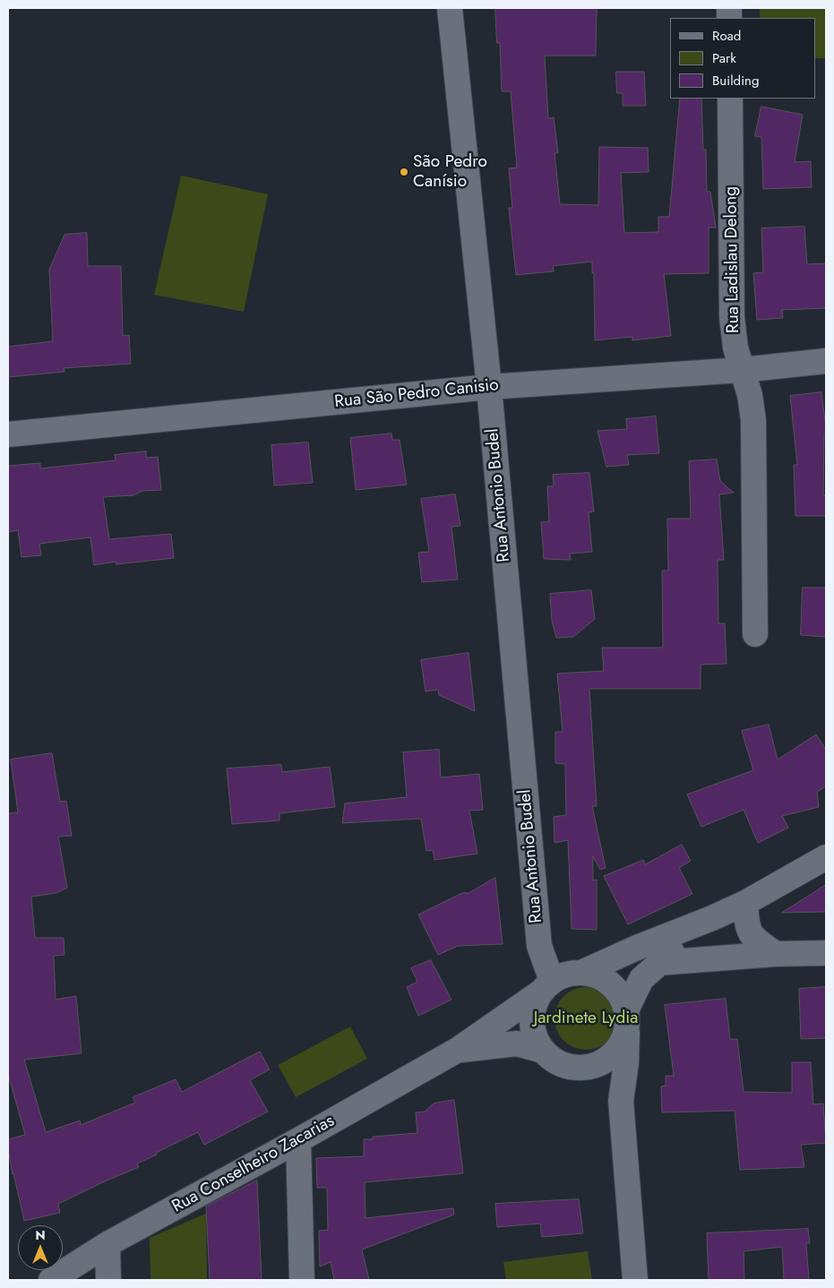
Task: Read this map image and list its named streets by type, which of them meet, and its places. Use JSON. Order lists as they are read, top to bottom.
{
  "streets": {
    "street": [
      "Rua Ladislau Delong",
      "Rua São Pedro Canisio",
      "Rua Antonio Budel",
      "Rua Conselheiro Zacarias"
    ]
  },
  "crossings": [
    ["Rua Ladislau Delong", "Rua São Pedro Canisio"],
    ["Rua São Pedro Canisio", "Rua Antonio Budel"],
    ["Rua Antonio Budel", "Rua Conselheiro Zacarias"]
  ],
  "parks": ["Jardinete Lydia"],
  "places": ["São Pedro Canísio"],
  "legend": ["Road", "Park", "Building"],
  "north": "top"
}
